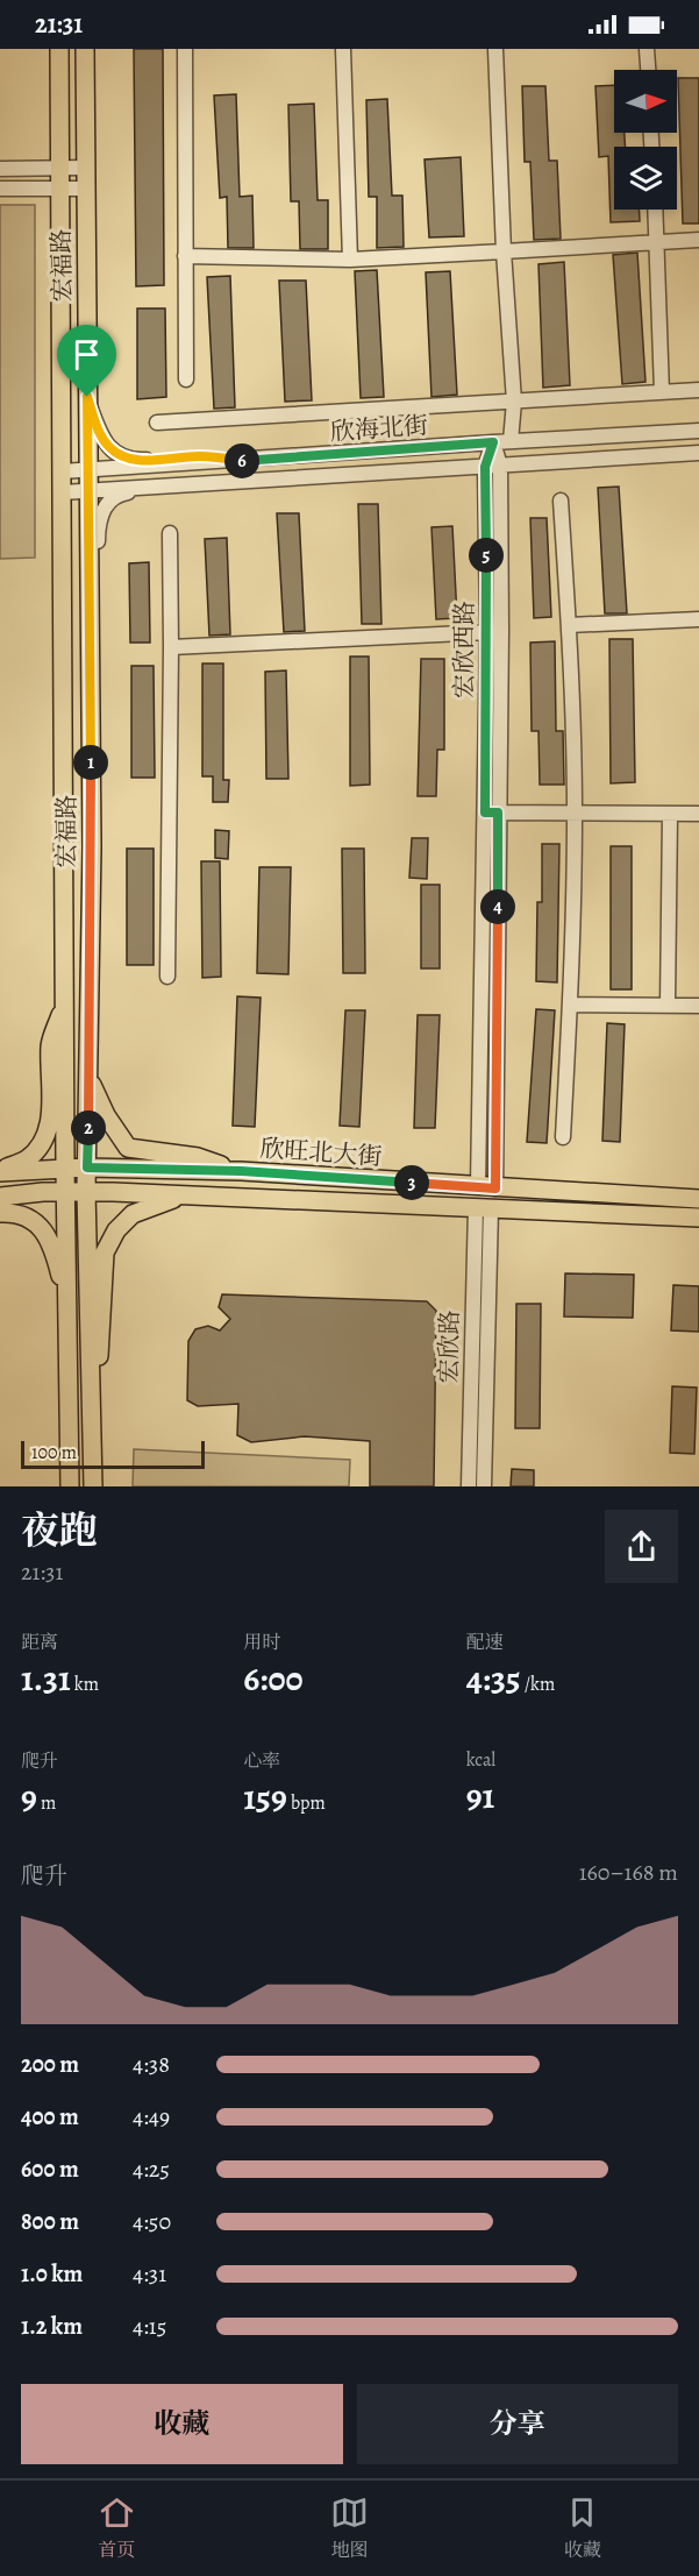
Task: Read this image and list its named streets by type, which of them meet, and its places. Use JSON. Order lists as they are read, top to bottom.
{
  "streets": {
    "main road": ["宏福路", "欣旺北大街"],
    "street": ["欣海北街", "宏欣西路", "宏欣路"]
  },
  "crossings": [
    ["宏福路", "欣海北街"],
    ["宏福路", "欣旺北大街"],
    ["欣海北街", "宏欣西路"],
    ["宏欣西路", "欣旺北大街"],
    ["欣旺北大街", "宏欣路"]
  ],
  "scale_bar": "100 m",
  "north": "right",
  "page": {
    "status": "21:31",
    "pins": [
      "6",
      "5",
      "1",
      "4",
      "2",
      "3"
    ],
    "scale": "100 m",
    "heading": ["夜跑", "21:31"],
    "stats": [
      ["距离", "1.31 km"],
      ["用时", "6:00"],
      ["配速", "4:35 /km"],
      ["爬升", "9 m"],
      ["心率", "159 bpm"],
      ["kcal", "91"]
    ],
    "chart": ["爬升", "160–168 m"],
    "list": [
      {
        "name": "200 m",
        "note": "4:38"
      },
      {
        "name": "400 m",
        "note": "4:49"
      },
      {
        "name": "600 m",
        "note": "4:25"
      },
      {
        "name": "800 m",
        "note": "4:50"
      },
      {
        "name": "1.0 km",
        "note": "4:31"
      },
      {
        "name": "1.2 km",
        "note": "4:15"
      }
    ],
    "buttons": ["收藏", "分享"],
    "tabs": ["首页", "地图", "收藏"]
  }
}
